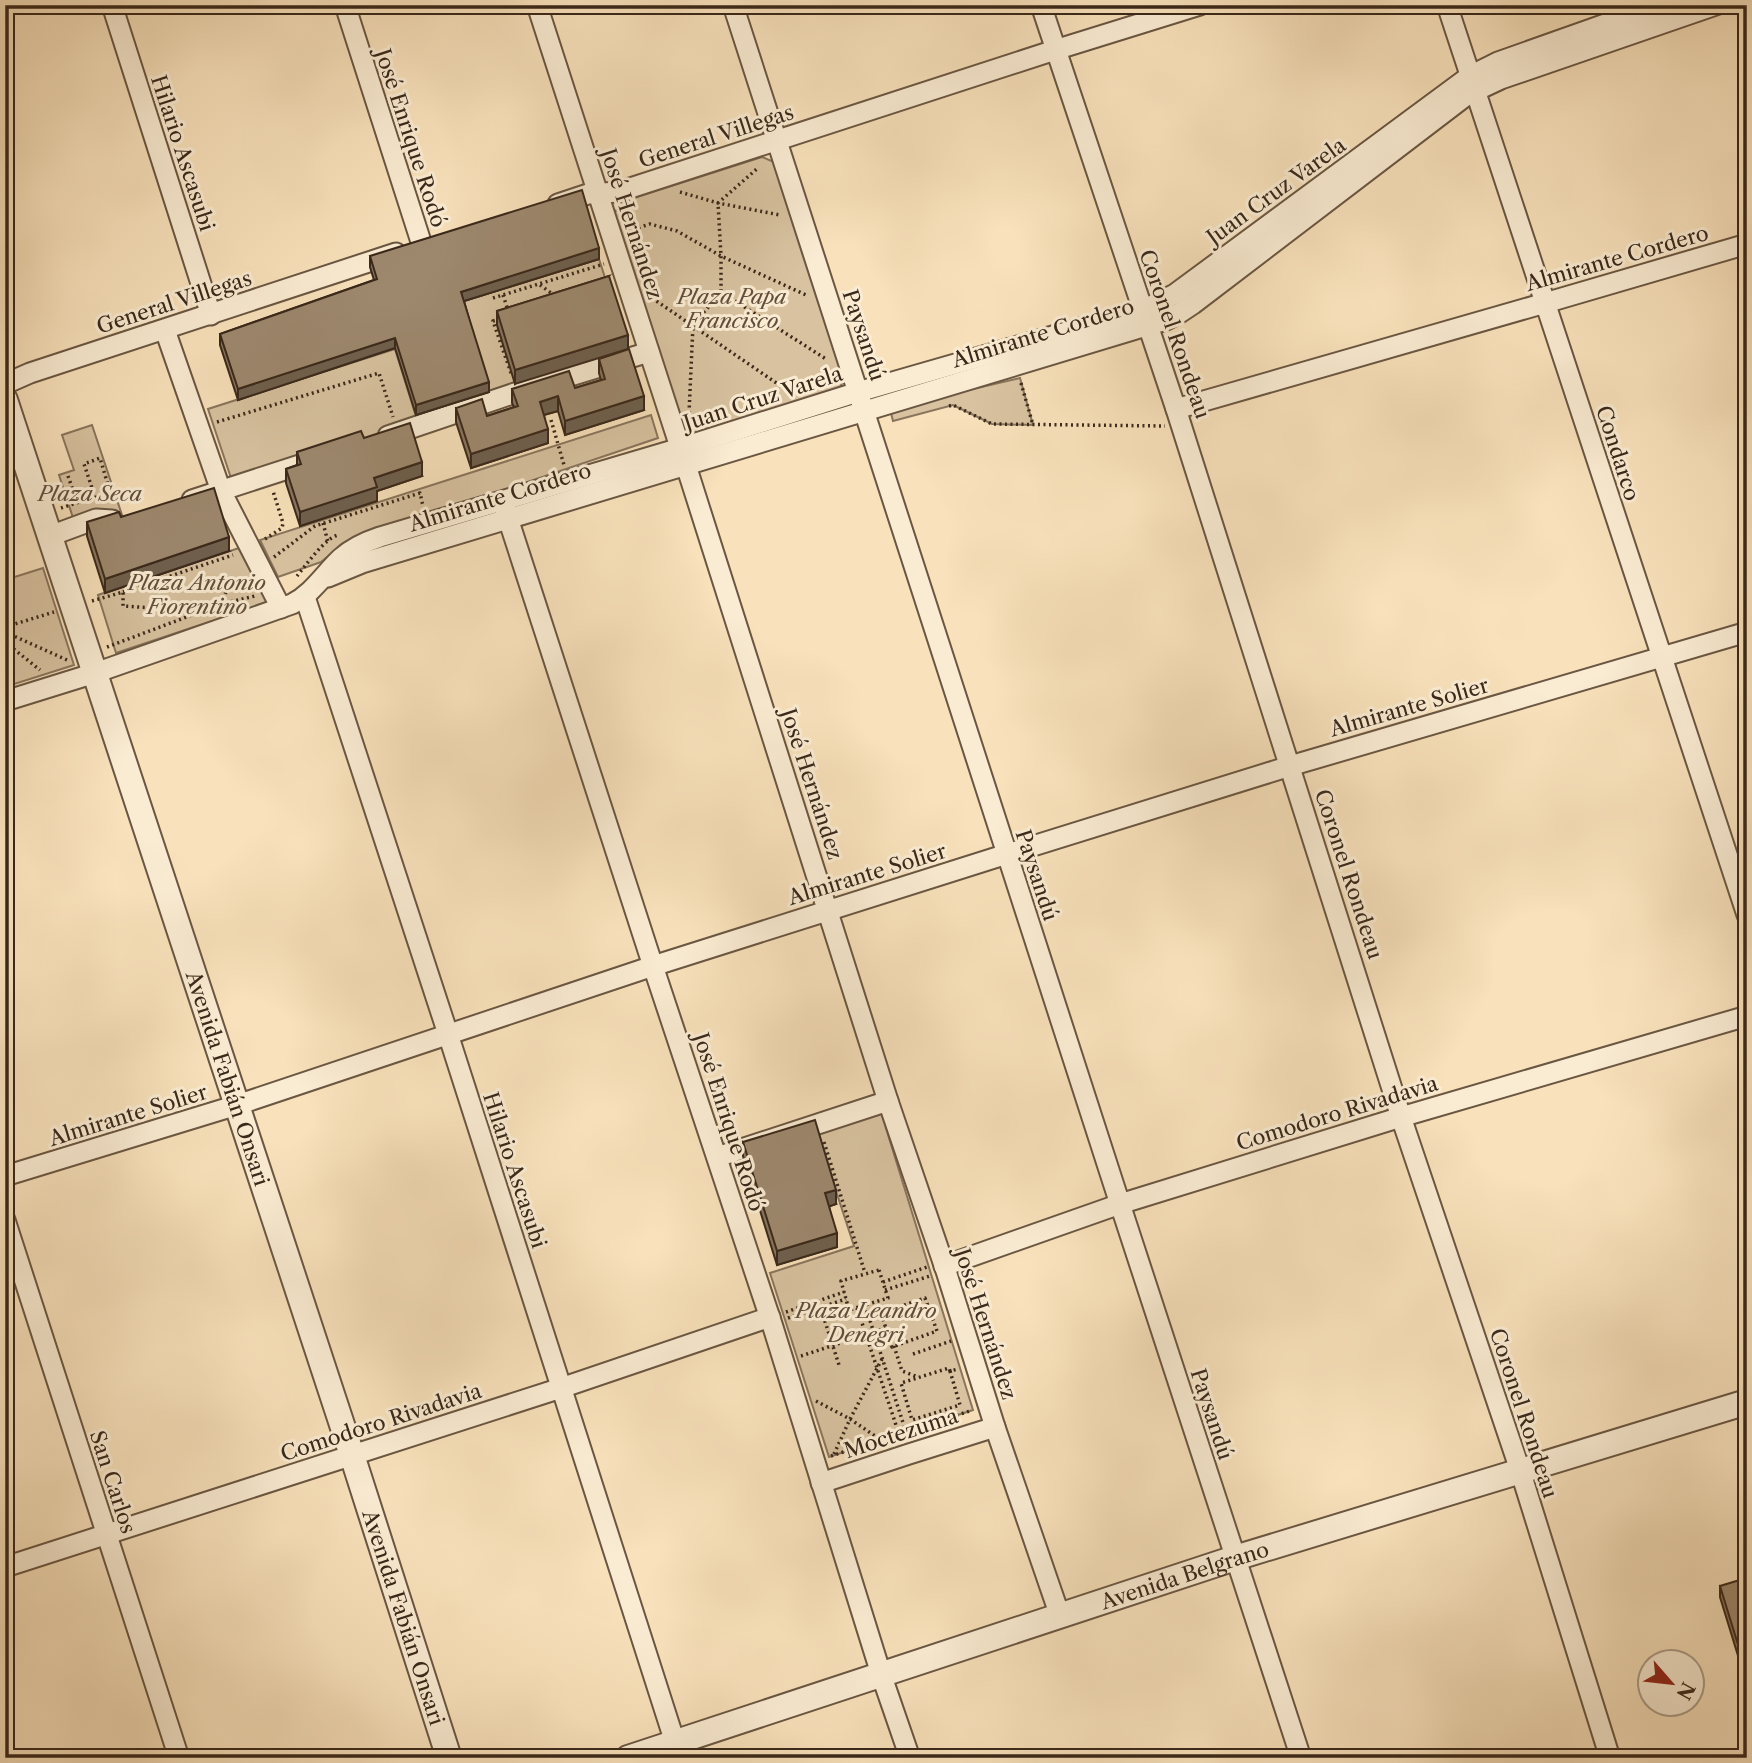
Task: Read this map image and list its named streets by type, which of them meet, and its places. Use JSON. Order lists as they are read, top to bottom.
{
  "streets": {
    "street": [
      "General Villegas",
      "José Enrique Rodó",
      "Hilario Ascasubi",
      "Juan Cruz Varela",
      "José Hernández",
      "Almirante Cordero",
      "Coronel Rondeau",
      "Paysandú",
      "Condarco",
      "Almirante Solier",
      "Avenida Fabián Onsari",
      "Comodoro Rivadavia",
      "Moctezuma",
      "San Carlos",
      "Avenida Belgrano"
    ]
  },
  "crossings": [
    ["General Villegas", "José Enrique Rodó"],
    ["General Villegas", "Hilario Ascasubi"],
    ["General Villegas", "José Hernández"],
    ["General Villegas", "Coronel Rondeau"],
    ["General Villegas", "Paysandú"],
    ["José Enrique Rodó", "Juan Cruz Varela"],
    ["José Enrique Rodó", "Almirante Cordero"],
    ["José Enrique Rodó", "Almirante Solier"],
    ["José Enrique Rodó", "Comodoro Rivadavia"],
    ["José Enrique Rodó", "Moctezuma"],
    ["José Enrique Rodó", "Avenida Belgrano"],
    ["Hilario Ascasubi", "Juan Cruz Varela"],
    ["Hilario Ascasubi", "Almirante Solier"],
    ["Hilario Ascasubi", "Comodoro Rivadavia"],
    ["Hilario Ascasubi", "Avenida Belgrano"],
    ["Juan Cruz Varela", "José Hernández"],
    ["Juan Cruz Varela", "Almirante Cordero"],
    ["José Hernández", "Almirante Cordero"],
    ["José Hernández", "Almirante Solier"],
    ["José Hernández", "Comodoro Rivadavia"],
    ["José Hernández", "Moctezuma"],
    ["José Hernández", "Avenida Belgrano"],
    ["Almirante Cordero", "Coronel Rondeau"],
    ["Almirante Cordero", "Paysandú"],
    ["Almirante Cordero", "Condarco"],
    ["Coronel Rondeau", "Almirante Solier"],
    ["Coronel Rondeau", "Comodoro Rivadavia"],
    ["Coronel Rondeau", "Avenida Belgrano"],
    ["Paysandú", "Almirante Solier"],
    ["Paysandú", "Comodoro Rivadavia"],
    ["Paysandú", "Avenida Belgrano"],
    ["Condarco", "Almirante Solier"],
    ["Almirante Solier", "Avenida Fabián Onsari"],
    ["Avenida Fabián Onsari", "Comodoro Rivadavia"],
    ["Comodoro Rivadavia", "San Carlos"]
  ],
  "parks": [
    "Plaza Papa Francisco",
    "Plaza Seca",
    "Plaza Antonio Fiorentino",
    "Plaza Leandro Denegri"
  ],
  "north": "bottom right"
}
